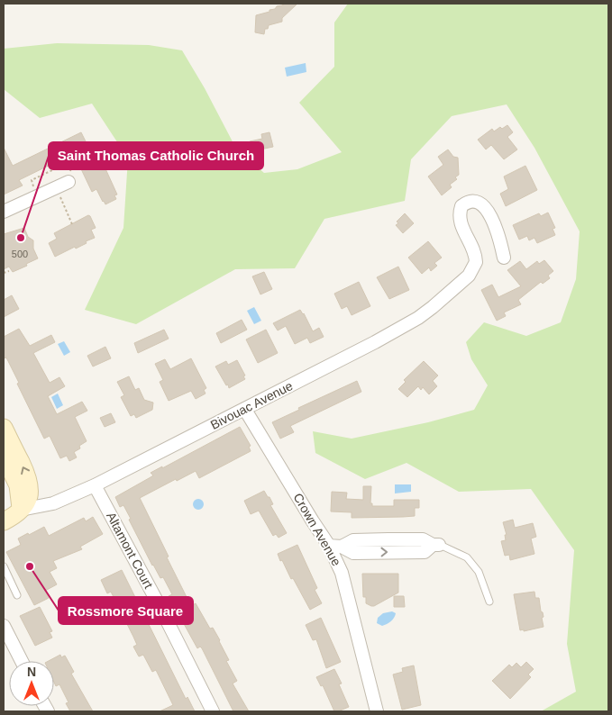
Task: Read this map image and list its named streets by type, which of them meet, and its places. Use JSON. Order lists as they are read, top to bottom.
{
  "streets": {
    "street": ["Bivouac Avenue", "Crown Avenue", "Altamont Court"]
  },
  "crossings": [
    ["Bivouac Avenue", "Crown Avenue"],
    ["Bivouac Avenue", "Altamont Court"]
  ],
  "places": ["Saint Thomas Catholic Church", "Rossmore Square"],
  "house_numbers": ["500"],
  "north": "top"
}
